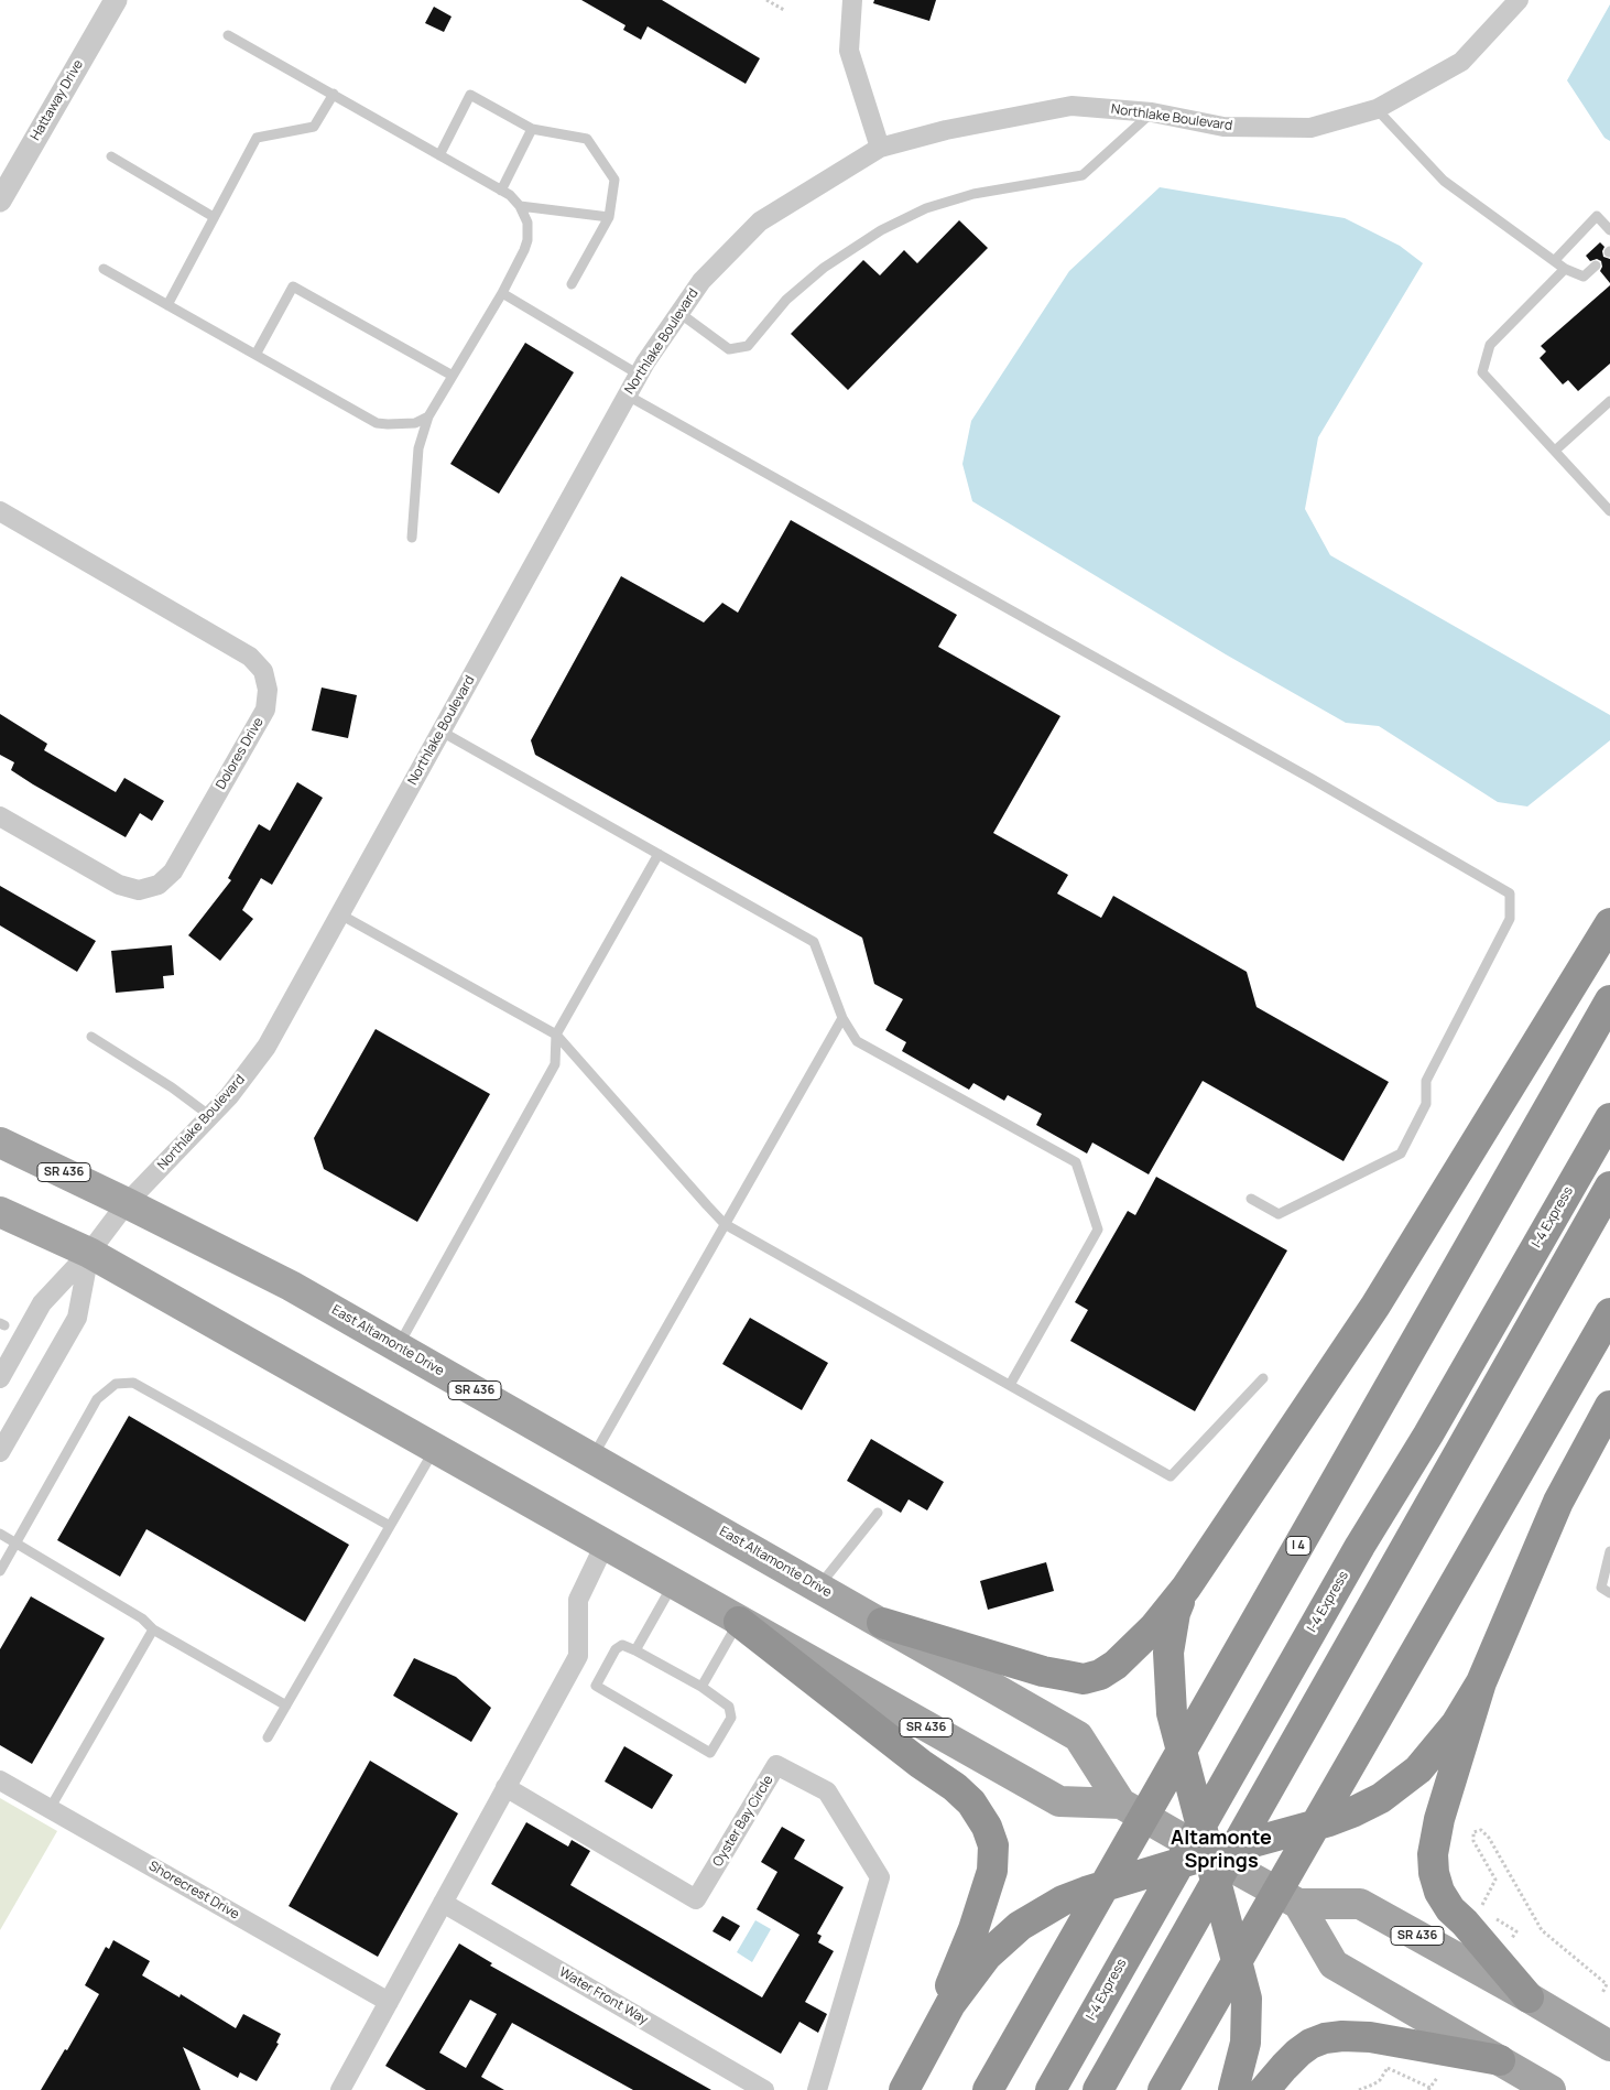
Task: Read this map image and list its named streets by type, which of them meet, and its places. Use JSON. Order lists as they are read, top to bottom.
{
  "streets": {
    "highway": ["I-4 Express", "I 4"],
    "main road": ["SR 436", "East Altamonte Drive"],
    "street": [
      "Hattaway Drive",
      "Northlake Boulevard",
      "Dolores Drive",
      "Oyster Bay Circle",
      "Shorecrest Drive",
      "Water Front Way"
    ]
  },
  "crossings": [
    ["Northlake Boulevard", "SR 436"],
    ["Northlake Boulevard", "East Altamonte Drive"],
    ["SR 436", "East Altamonte Drive"]
  ],
  "districts": ["Altamonte Springs"]
}
